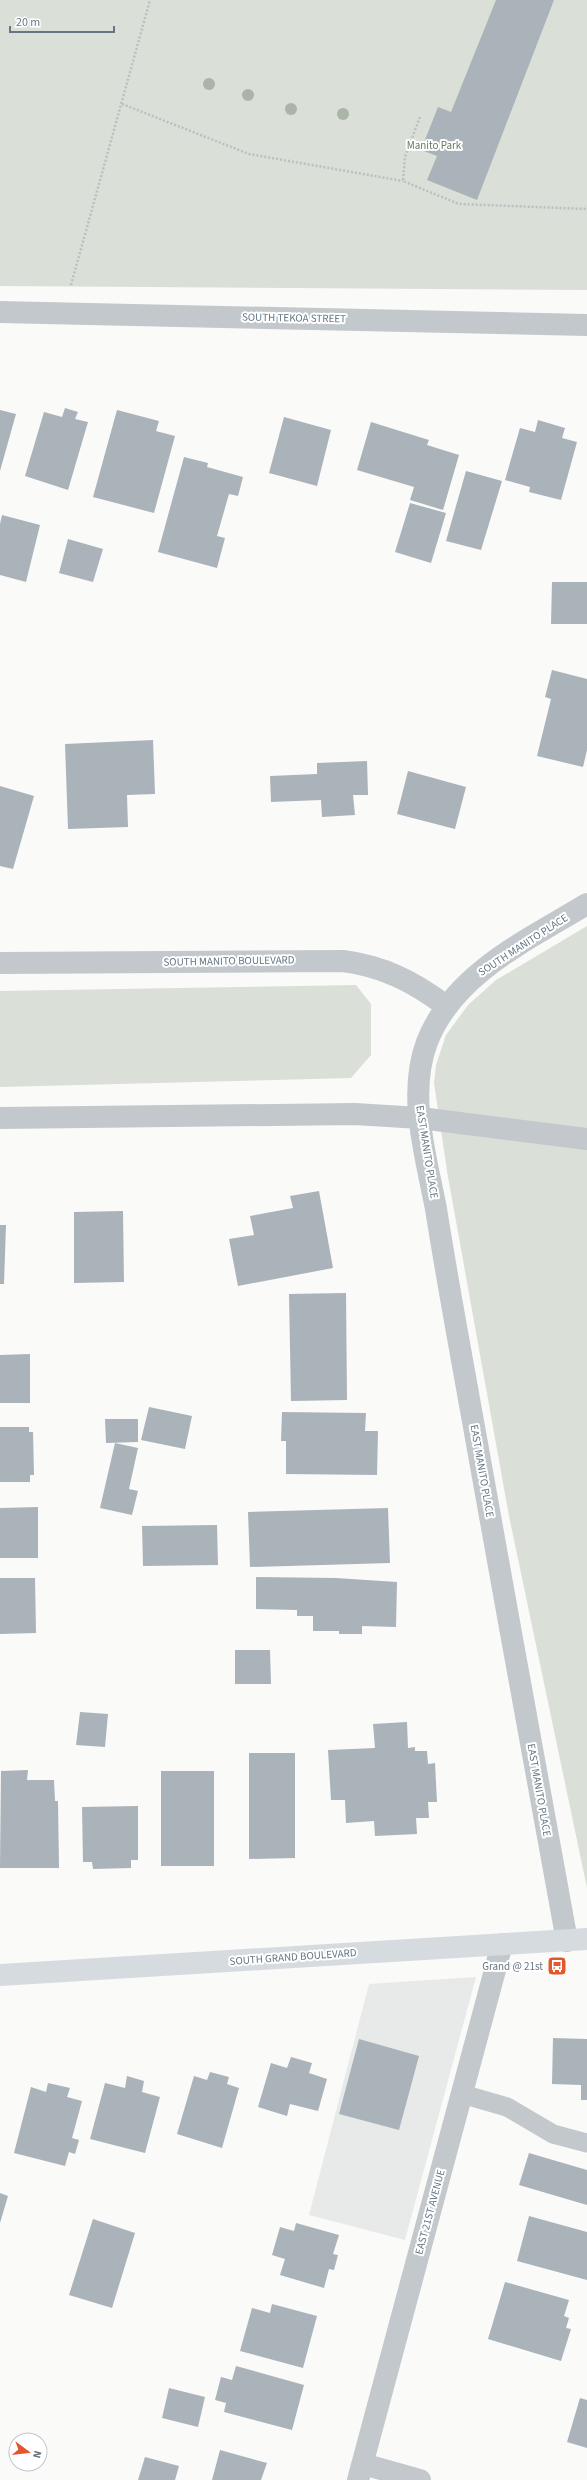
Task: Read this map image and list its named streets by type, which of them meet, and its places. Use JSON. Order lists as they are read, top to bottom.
{
  "streets": {
    "main road": ["SOUTH GRAND BOULEVARD"],
    "street": [
      "SOUTH TEKOA STREET",
      "SOUTH MANITO PLACE",
      "SOUTH MANITO BOULEVARD",
      "EAST MANITO PLACE",
      "EAST 21ST AVENUE"
    ]
  },
  "crossings": [
    ["SOUTH MANITO PLACE", "SOUTH MANITO BOULEVARD"],
    ["SOUTH MANITO PLACE", "EAST MANITO PLACE"],
    ["SOUTH MANITO BOULEVARD", "EAST MANITO PLACE"],
    ["EAST MANITO PLACE", "SOUTH GRAND BOULEVARD"],
    ["SOUTH GRAND BOULEVARD", "EAST 21ST AVENUE"]
  ],
  "parks": ["Manito Park"],
  "places": {
    "bus stop": ["Grand @ 21st"]
  },
  "scale_bar": "20 m",
  "north": "right"
}
